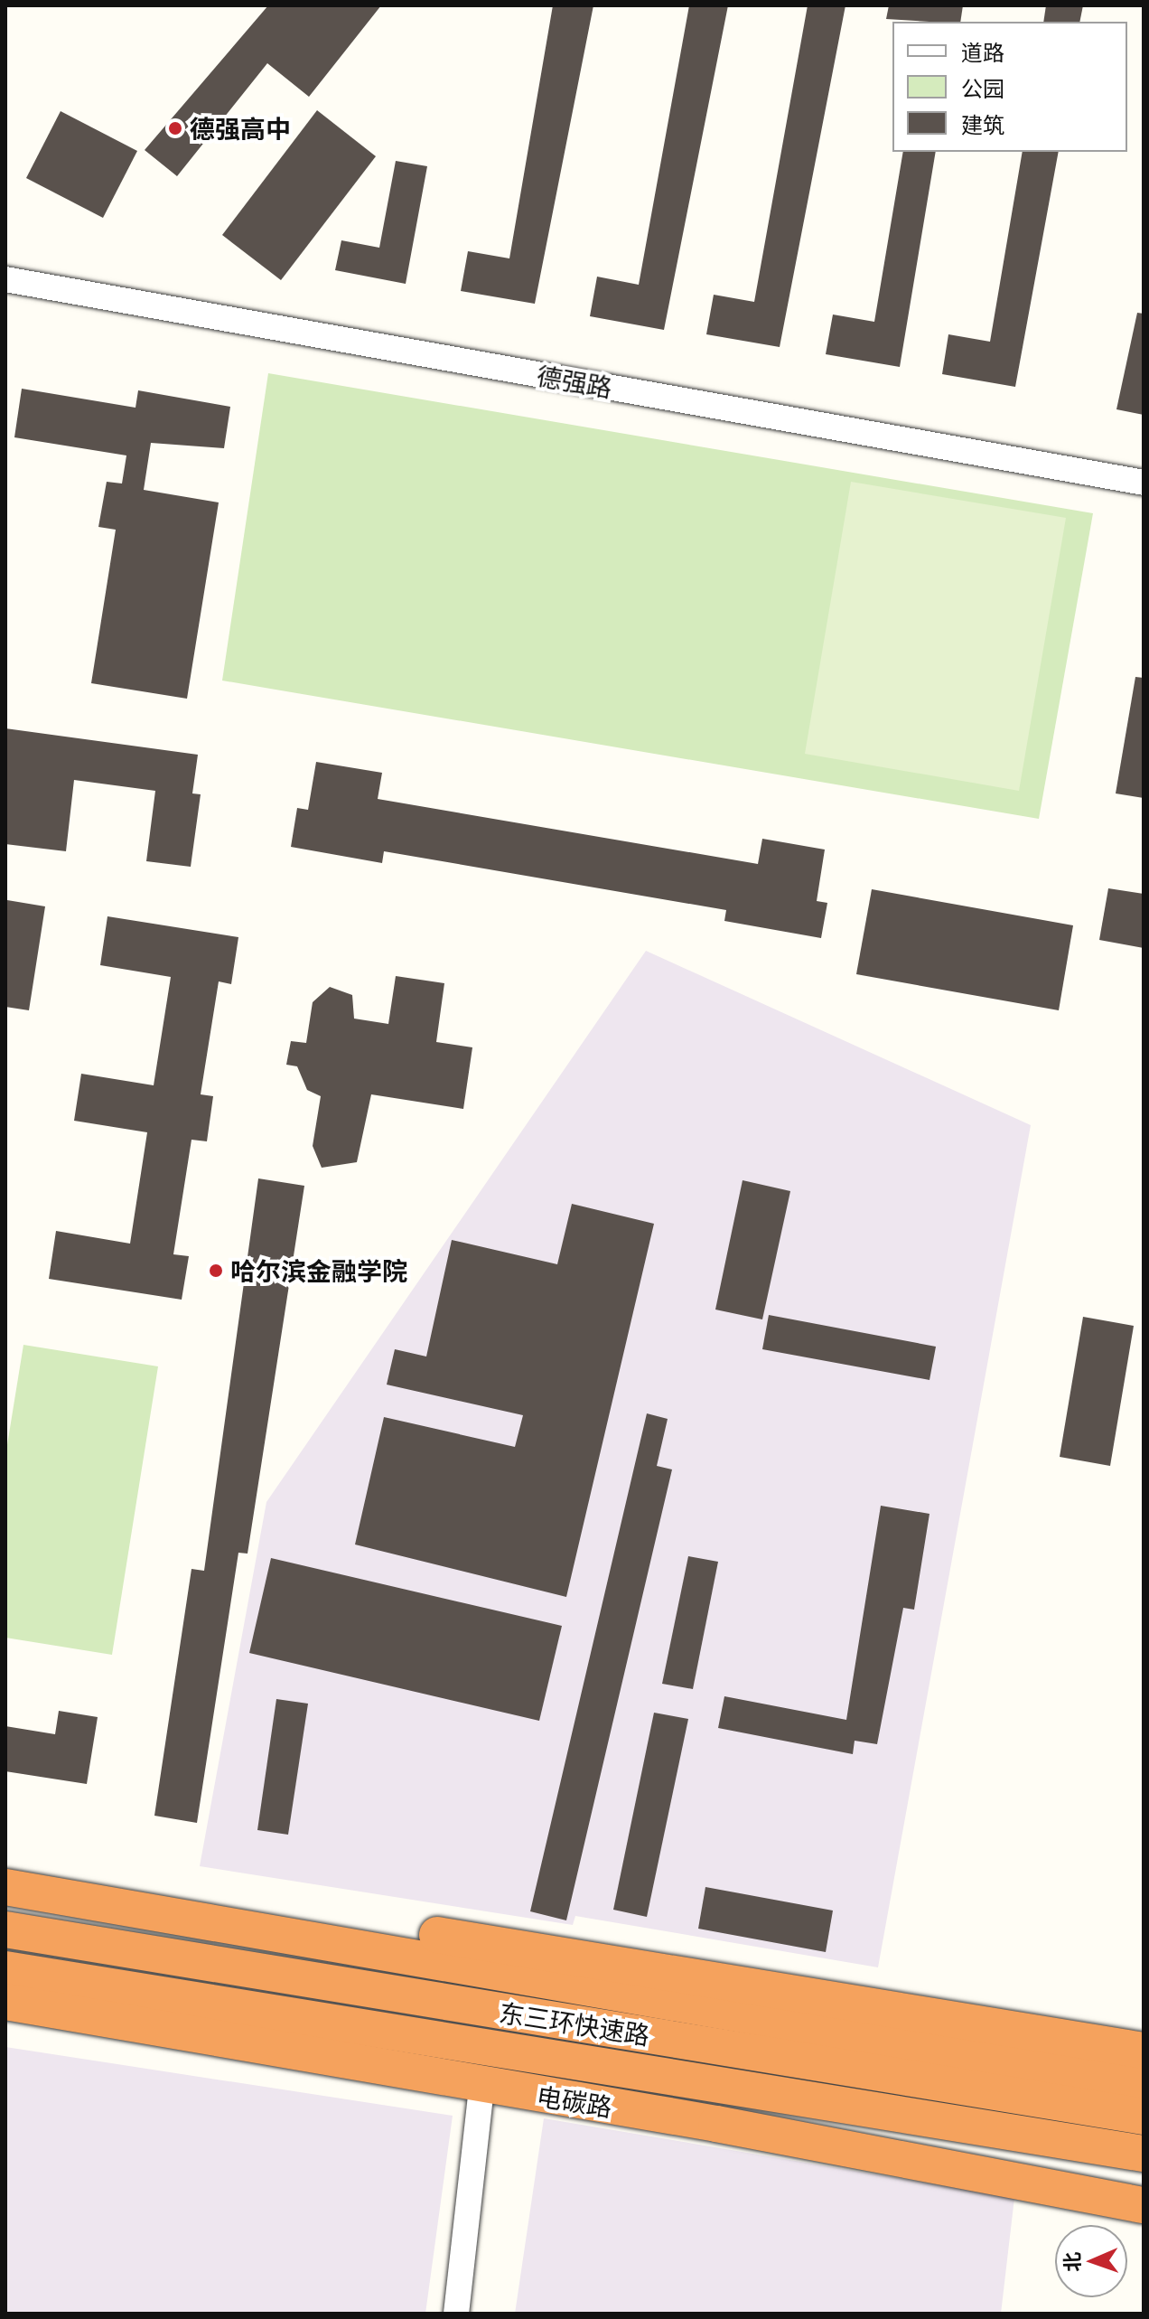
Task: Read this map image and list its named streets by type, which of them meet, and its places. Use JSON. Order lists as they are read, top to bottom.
{
  "streets": {
    "highway": ["东三环快速路", "电碳路"],
    "street": ["德强路"]
  },
  "places": ["德强高中", "哈尔滨金融学院"],
  "legend": ["道路", "公园", "建筑"],
  "north": "left"
}
